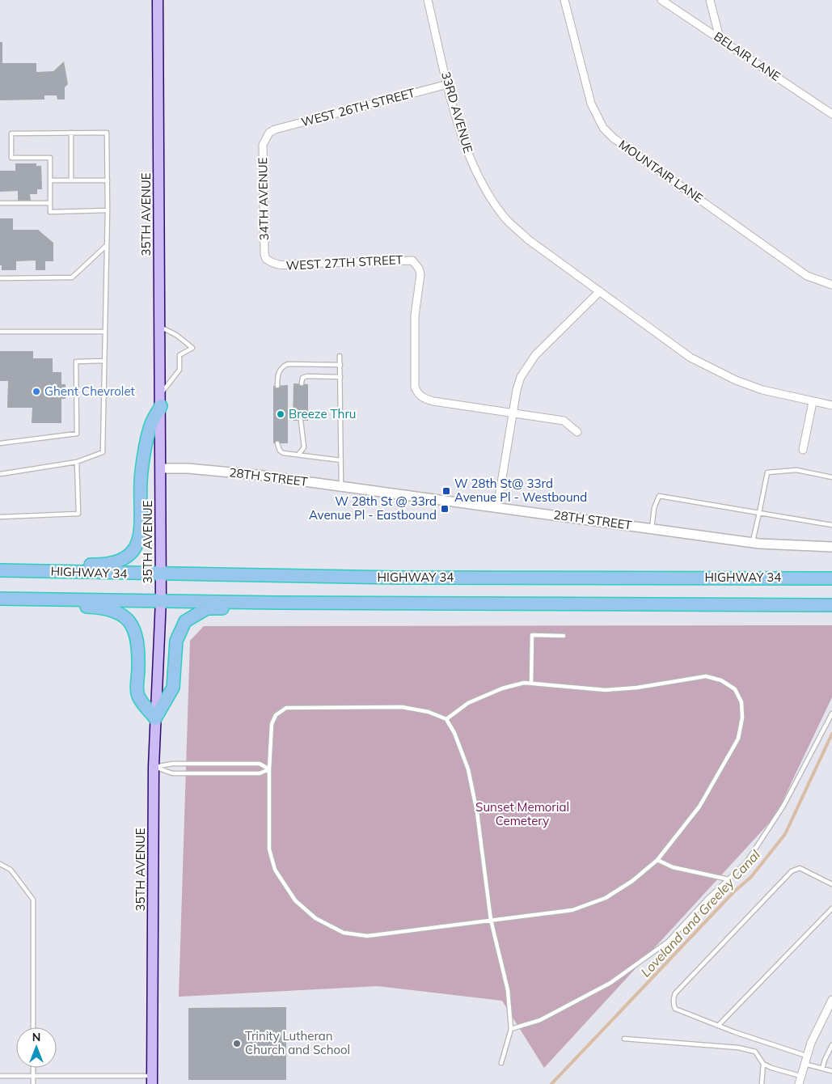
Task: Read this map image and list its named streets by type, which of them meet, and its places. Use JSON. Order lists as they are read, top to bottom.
{
  "streets": {
    "highway": ["HIGHWAY 34"],
    "main road": ["35TH AVENUE"],
    "street": [
      "BELAIR LANE",
      "WEST 26TH STREET",
      "33RD AVENUE",
      "MOUNTAIR LANE",
      "34TH AVENUE",
      "WEST 27TH STREET",
      "28TH STREET"
    ]
  },
  "crossings": [
    ["WEST 26TH STREET", "33RD AVENUE"],
    ["WEST 26TH STREET", "34TH AVENUE"],
    ["34TH AVENUE", "WEST 27TH STREET"],
    ["35TH AVENUE", "28TH STREET"],
    ["35TH AVENUE", "HIGHWAY 34"]
  ],
  "water": ["Loveland and Greeley Canal"],
  "parks": ["Sunset Memorial Cemetery"],
  "places": {
    "other": ["Ghent Chevrolet", "Breeze Thru", "Trinity Lutheran Church and School"],
    "transit": ["W 28th St@ 33rd Avenue Pl - Westbound", "W 28th St @ 33rd Avenue Pl - Eastbound"]
  },
  "north": "top"
}
